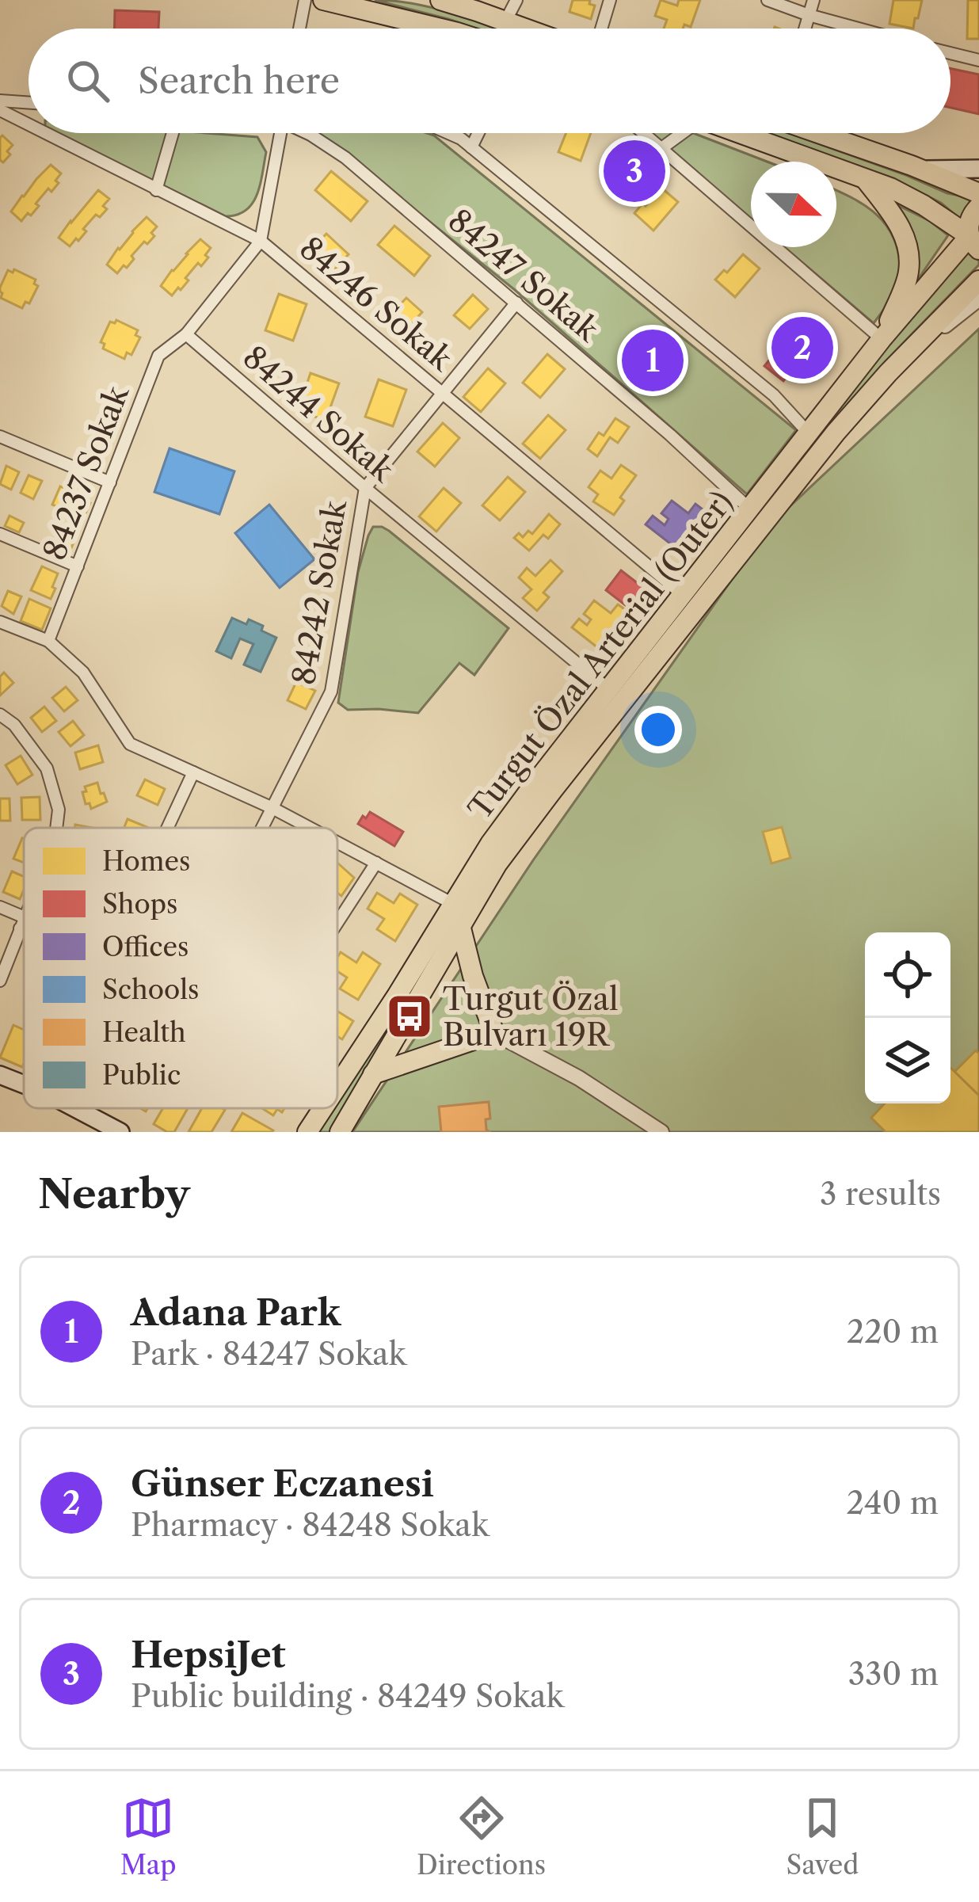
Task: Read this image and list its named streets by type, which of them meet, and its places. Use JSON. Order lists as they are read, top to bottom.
{
  "streets": {
    "main road": ["Turgut Özal Arterial (Outer)"],
    "street": [
      "84247 Sokak",
      "84246 Sokak",
      "84244 Sokak",
      "84237 Sokak",
      "84242 Sokak"
    ]
  },
  "crossings": [
    ["84247 Sokak", "Turgut Özal Arterial (Outer)"],
    ["84246 Sokak", "Turgut Özal Arterial (Outer)"],
    ["84244 Sokak", "84237 Sokak"],
    ["84244 Sokak", "84242 Sokak"],
    ["84244 Sokak", "Turgut Özal Arterial (Outer)"]
  ],
  "places": {
    "bus stop": ["Turgut Özal Bulvarı 19R"]
  },
  "legend": [
    "Homes",
    "Shops",
    "Offices",
    "Schools",
    "Health",
    "Public"
  ],
  "north": "right",
  "page": {
    "search": "Search here",
    "pins": ["3", "2", "1"],
    "heading": ["Nearby", "3 results"],
    "list": [
      {
        "mark": "1",
        "name": "Adana Park",
        "note": "Park · 84247 Sokak",
        "value": "220 m"
      },
      {
        "mark": "2",
        "name": "Günser Eczanesi",
        "note": "Pharmacy · 84248 Sokak",
        "value": "240 m"
      },
      {
        "mark": "3",
        "name": "HepsiJet",
        "note": "Public building · 84249 Sokak",
        "value": "330 m"
      }
    ],
    "nav": ["Map", "Directions", "Saved"]
  }
}
